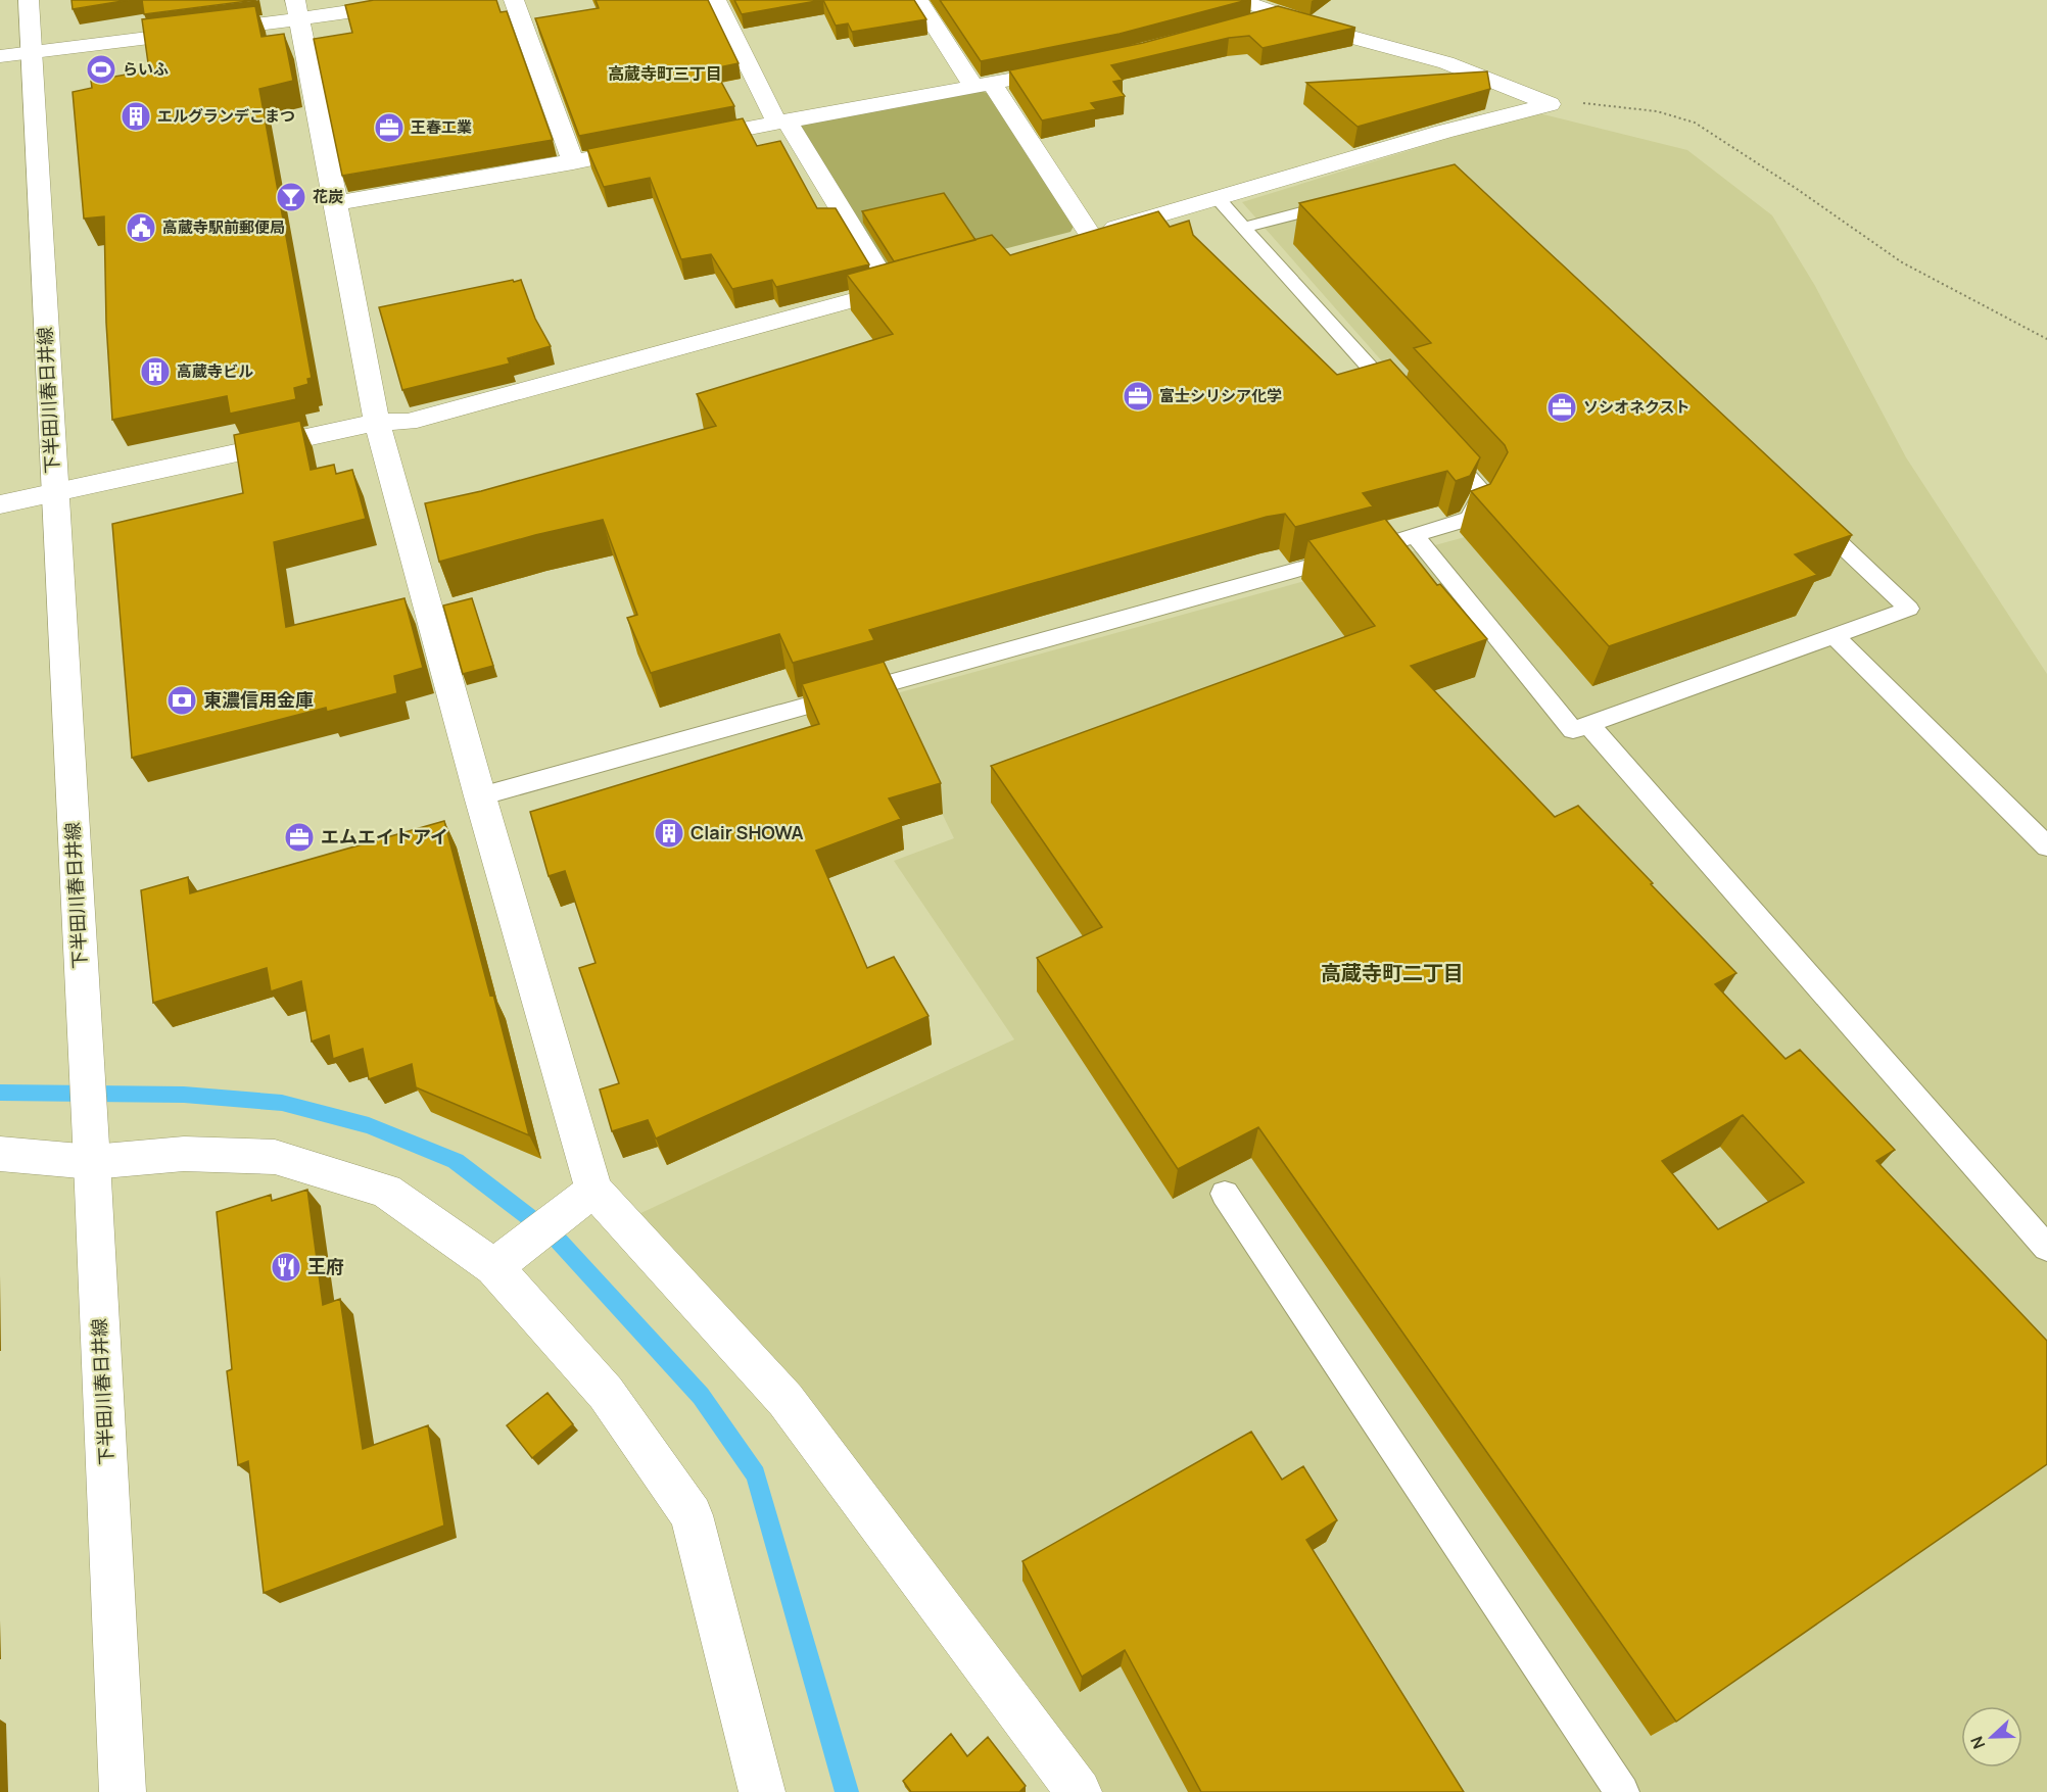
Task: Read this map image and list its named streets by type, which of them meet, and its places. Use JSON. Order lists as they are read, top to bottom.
{
  "streets": {
    "street": ["下半田川春日井線"]
  },
  "districts": ["高蔵寺町三丁目", "高蔵寺町二丁目"],
  "places": {
    "sports": ["らいふ"],
    "building": ["エルグランデこまつ", "高蔵寺ビル", "Clair SHOWA"],
    "office": [
      "王春工業",
      "富士シリシア化学",
      "ソシオネクスト",
      "エムエイトアイ"
    ],
    "bar": ["花炭"],
    "public building": ["高蔵寺駅前郵便局"],
    "bank": ["東濃信用金庫"],
    "restaurant": ["王府"]
  },
  "north": "left"
}
